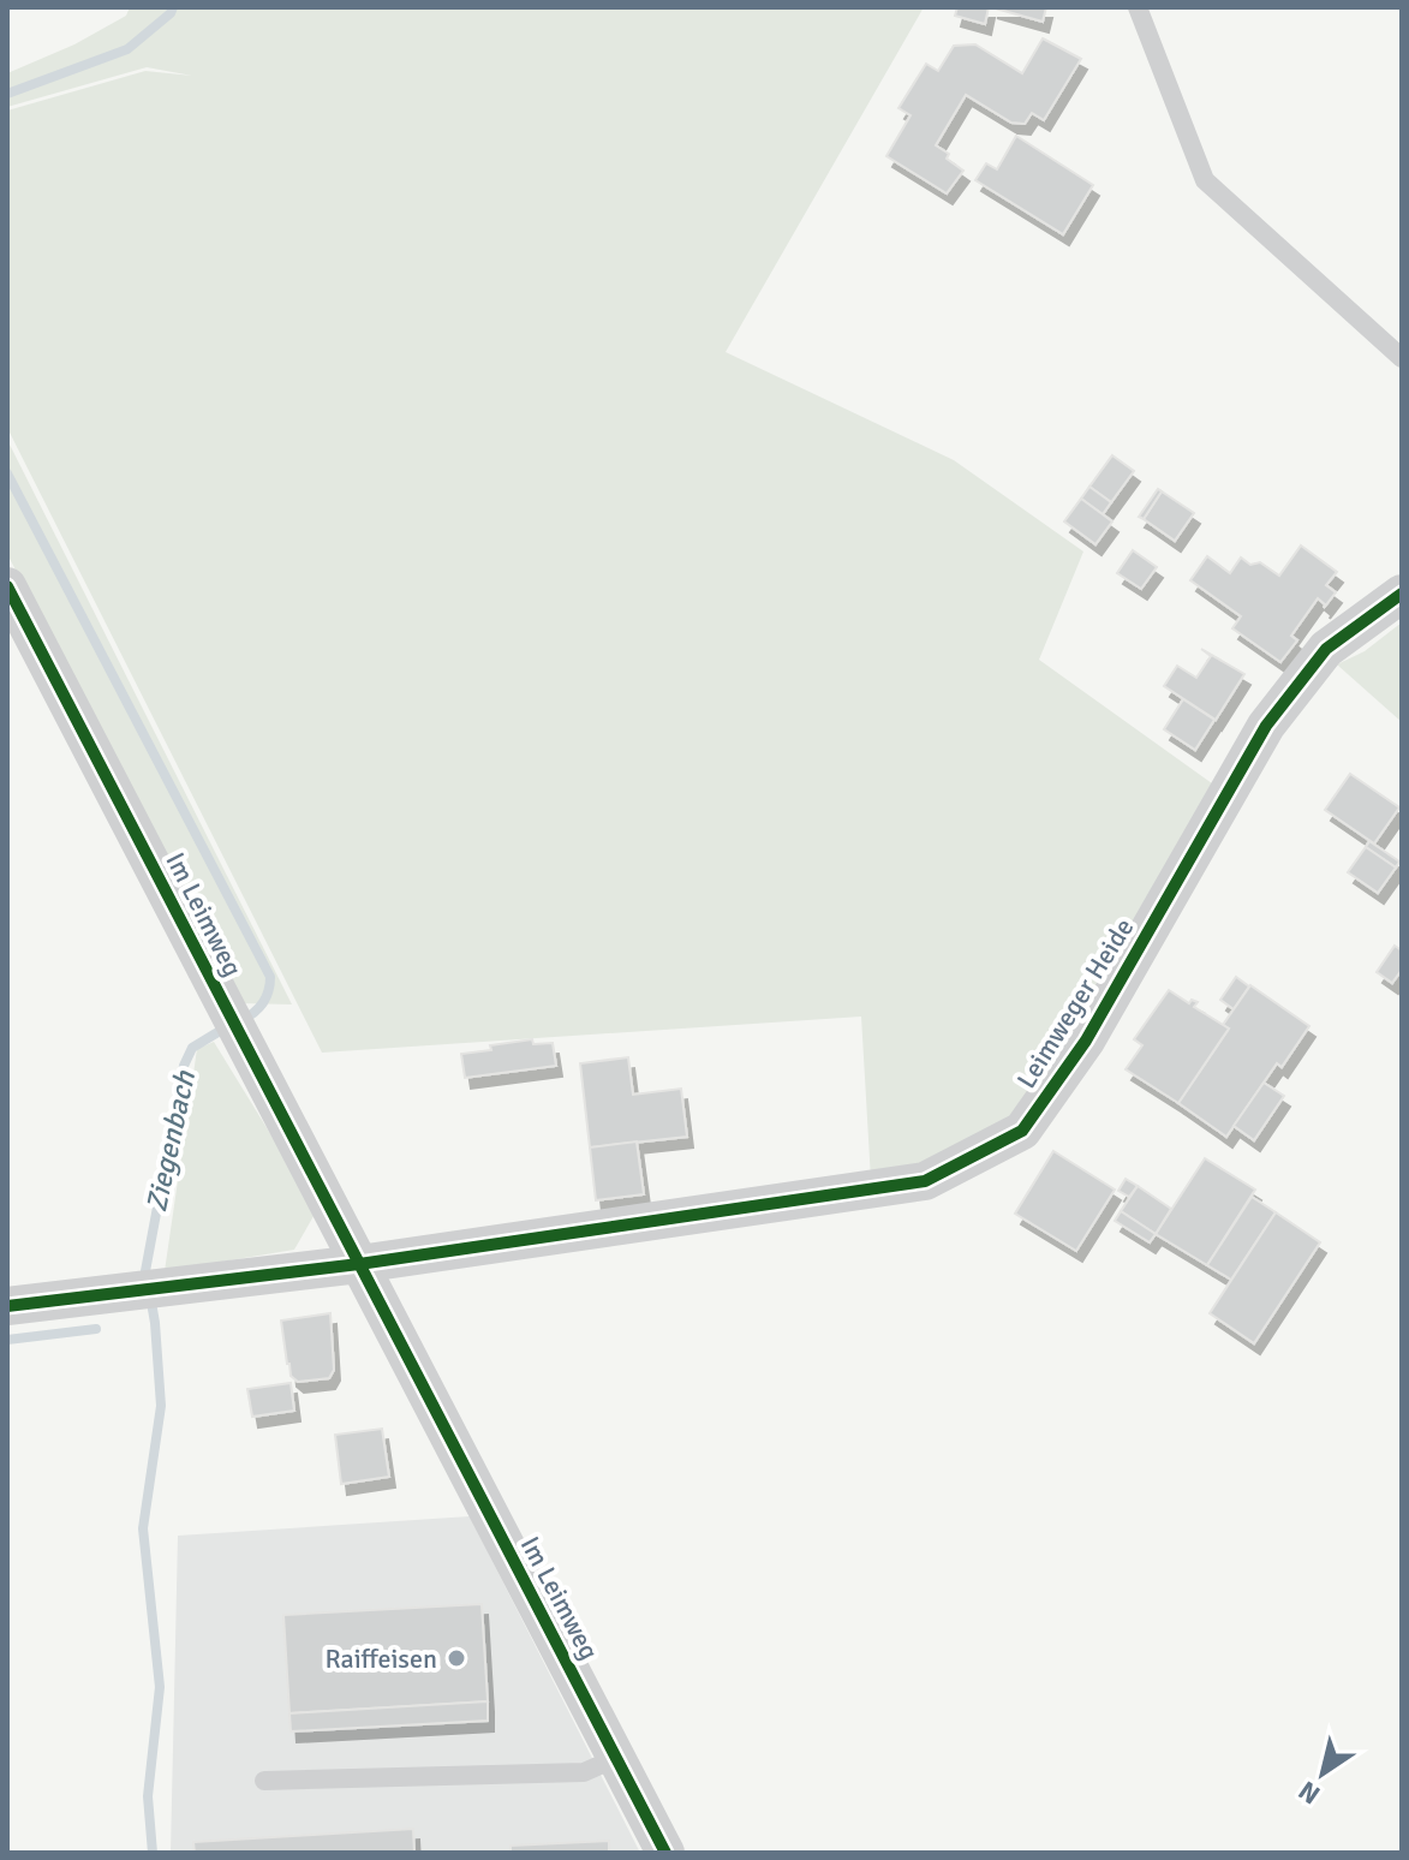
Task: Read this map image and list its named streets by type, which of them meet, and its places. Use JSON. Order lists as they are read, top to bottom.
{
  "streets": {
    "street": ["Im Leimweg", "Leimweger Heide"]
  },
  "crossings": [
    ["Im Leimweg", "Leimweger Heide"]
  ],
  "water": ["Ziegenbach"],
  "places": ["Raiffeisen"],
  "north": "bottom left"
}
